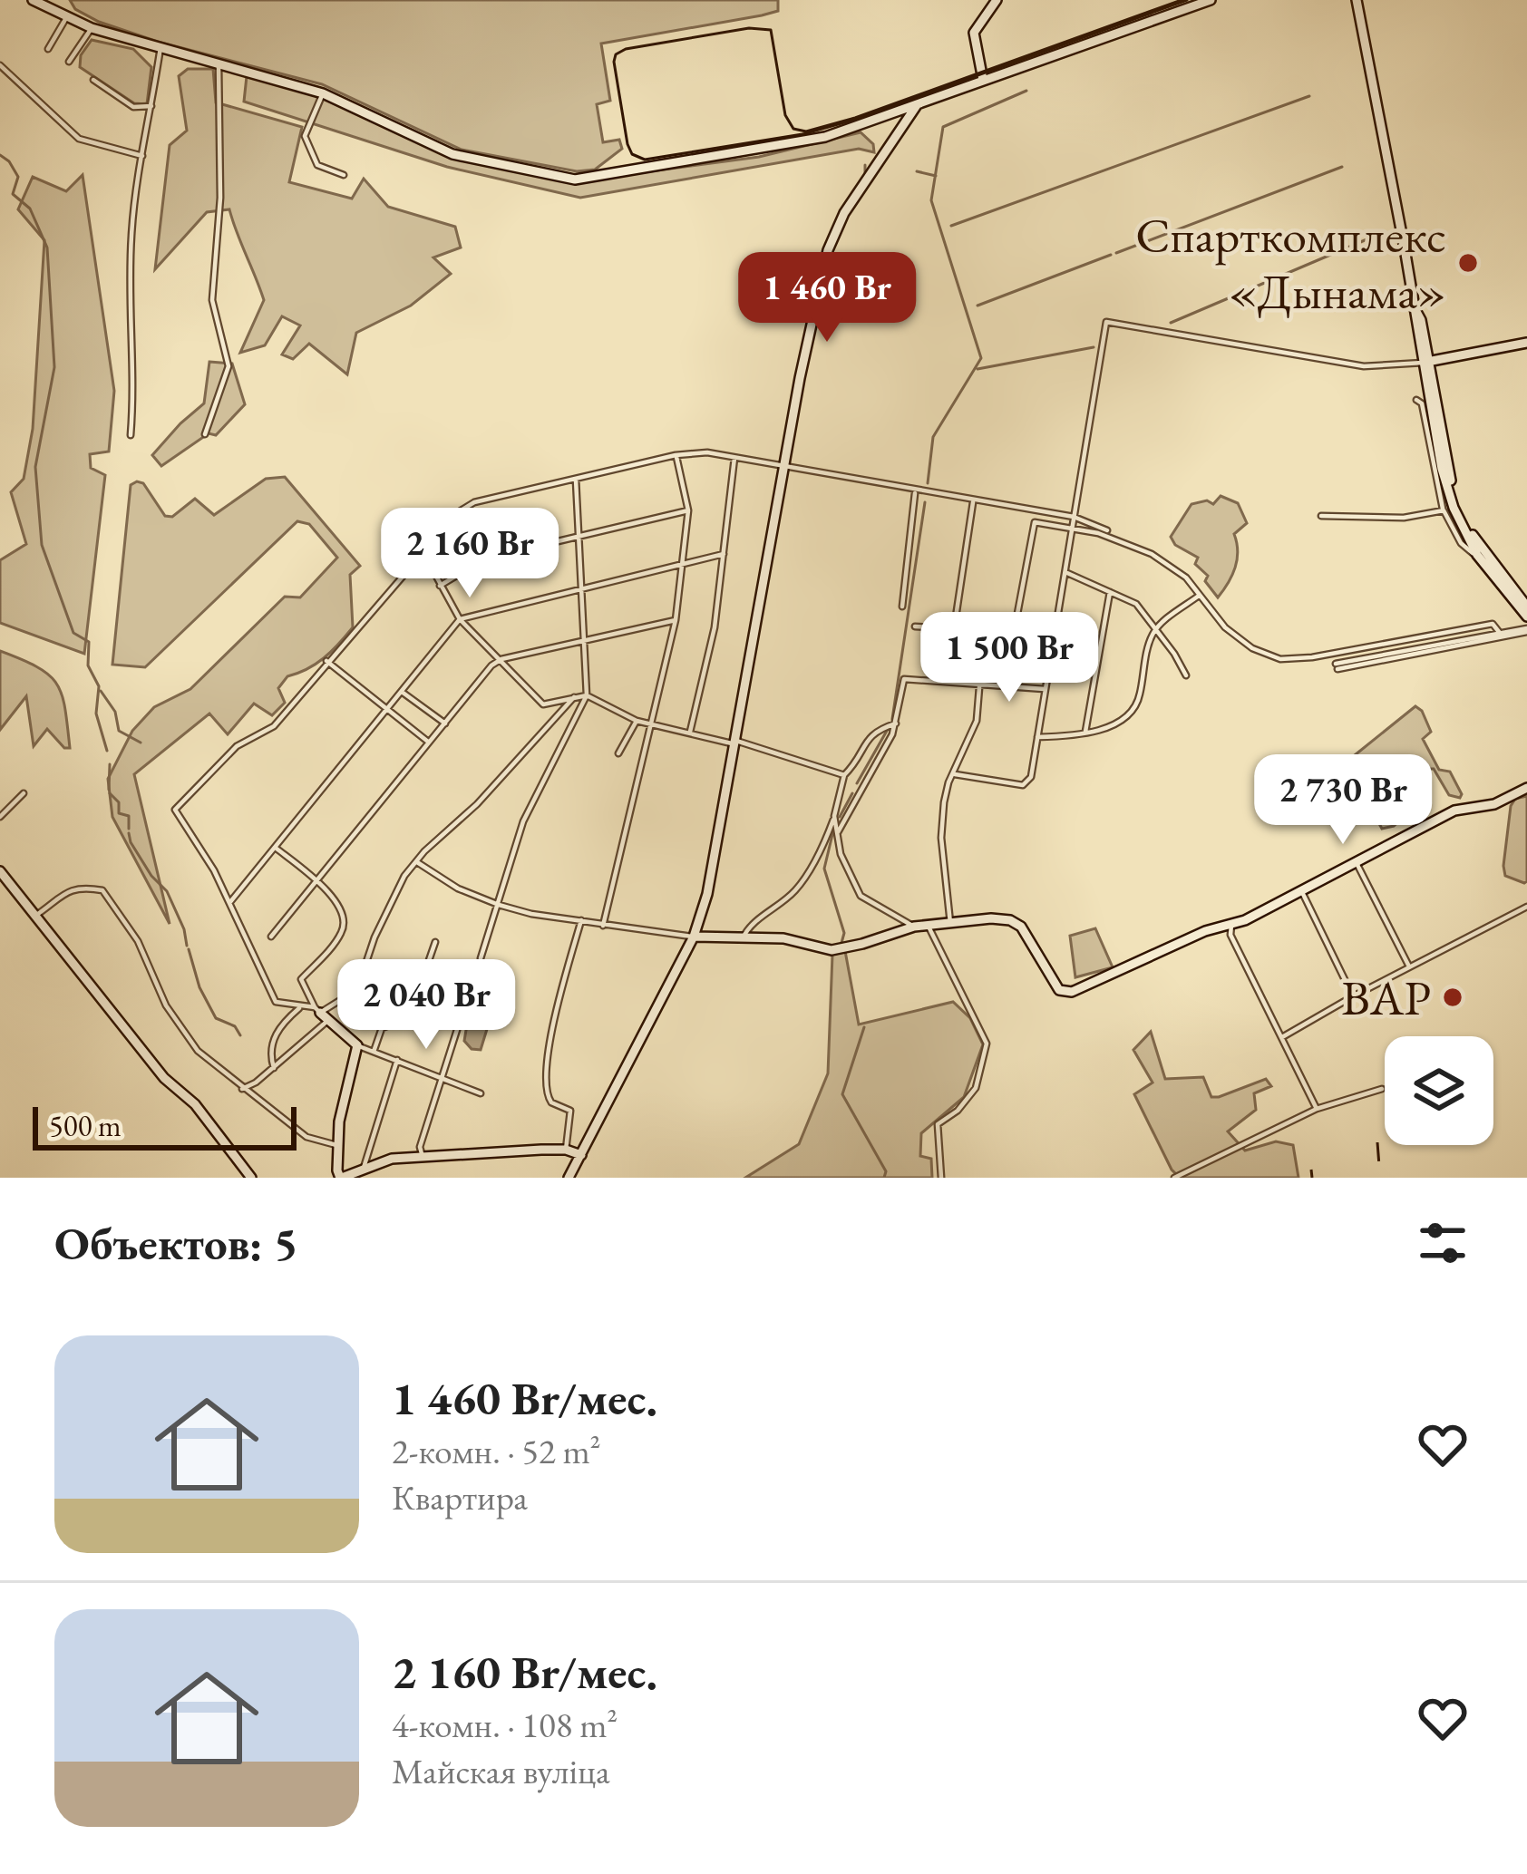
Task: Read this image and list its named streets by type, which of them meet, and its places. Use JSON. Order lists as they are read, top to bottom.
{
  "places": ["Спарткомплекс «Дынама»", "ВАР"],
  "scale_bar": "500 m",
  "page": {
    "price": [
      "1 460 Br",
      "2 160 Br",
      "1 500 Br",
      "2 730 Br",
      "2 040 Br"
    ],
    "scale": "500 m",
    "heading": "Объектов: 5",
    "list": [
      {
        "name": "1 460 Br/мес.",
        "note": "2-комн. · 52 m² · Квартира"
      },
      {
        "name": "2 160 Br/мес.",
        "note": "4-комн. · 108 m² · Майская вуліца"
      }
    ]
  }
}
